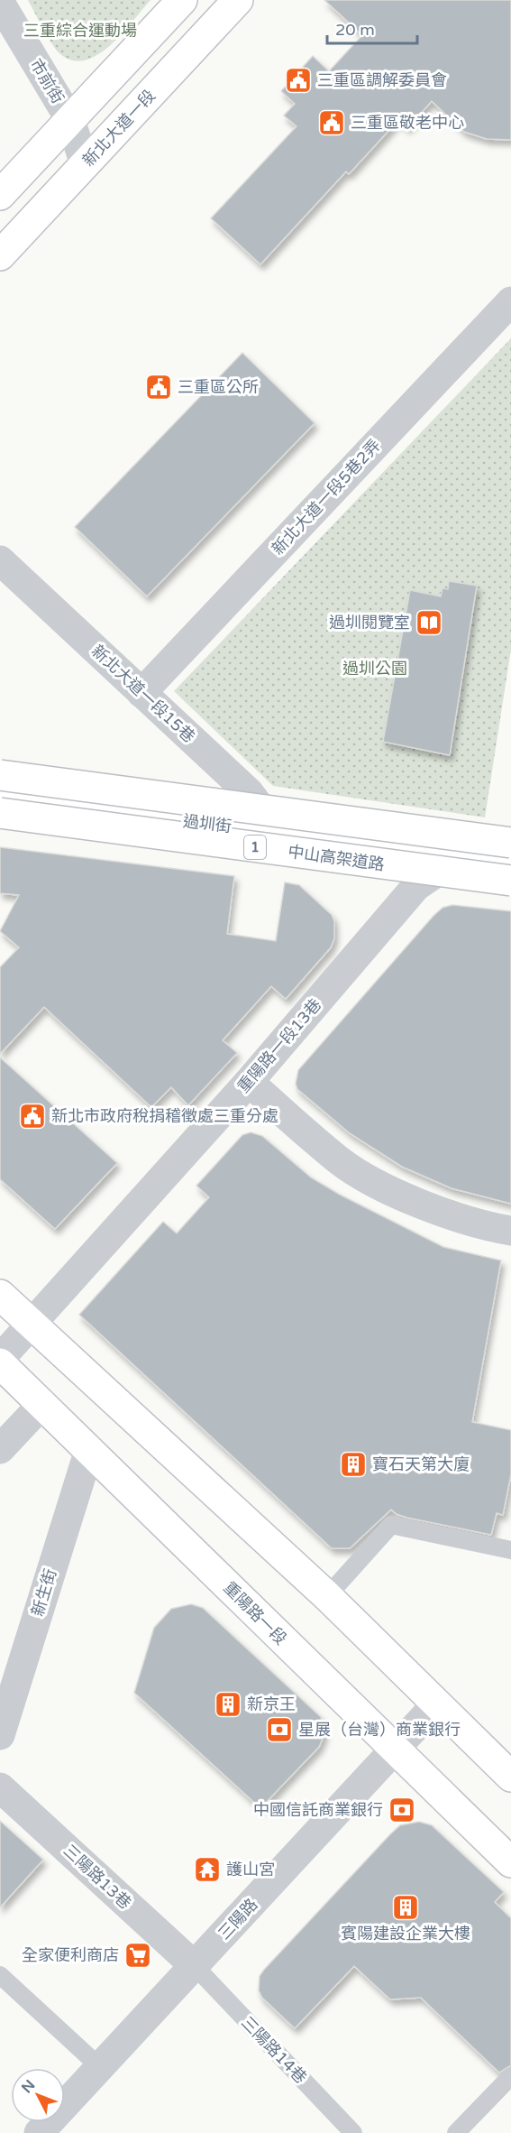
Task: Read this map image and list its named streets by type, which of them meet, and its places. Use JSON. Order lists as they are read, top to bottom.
{
  "streets": {
    "main road": [
      "新北大道一段",
      "過圳街",
      "1",
      "中山高架道路",
      "重陽路一段"
    ],
    "street": [
      "市前街",
      "新北大道一段5巷2弄",
      "新北大道一段15巷",
      "重陽路一段13巷",
      "新生街",
      "三陽路13巷",
      "三陽路"
    ],
    "lane": ["三陽路14巷"]
  },
  "crossings": [
    ["市前街", "新北大道一段"],
    ["新北大道一段5巷2弄", "新北大道一段15巷"],
    ["新北大道一段15巷", "過圳街"],
    ["過圳街", "重陽路一段13巷"],
    ["新生街", "重陽路一段"],
    ["重陽路一段", "三陽路"],
    ["三陽路13巷", "三陽路"],
    ["三陽路13巷", "三陽路14巷"],
    ["三陽路", "三陽路14巷"]
  ],
  "parks": ["三重綜合運動場", "過圳公園"],
  "places": {
    "public building": [
      "三重區調解委員會",
      "三重區敬老中心",
      "三重區公所",
      "新北市政府稅捐稽徵處三重分處"
    ],
    "library": ["過圳閱覽室"],
    "building": ["寶石天第大廈", "新京王", "賓陽建設企業大樓"],
    "bank": ["星展（台灣）商業銀行", "中國信託商業銀行"],
    "temple": ["護山宮"],
    "supermarket": ["全家便利商店"]
  },
  "scale_bar": "20 m",
  "north": "top left"
}
